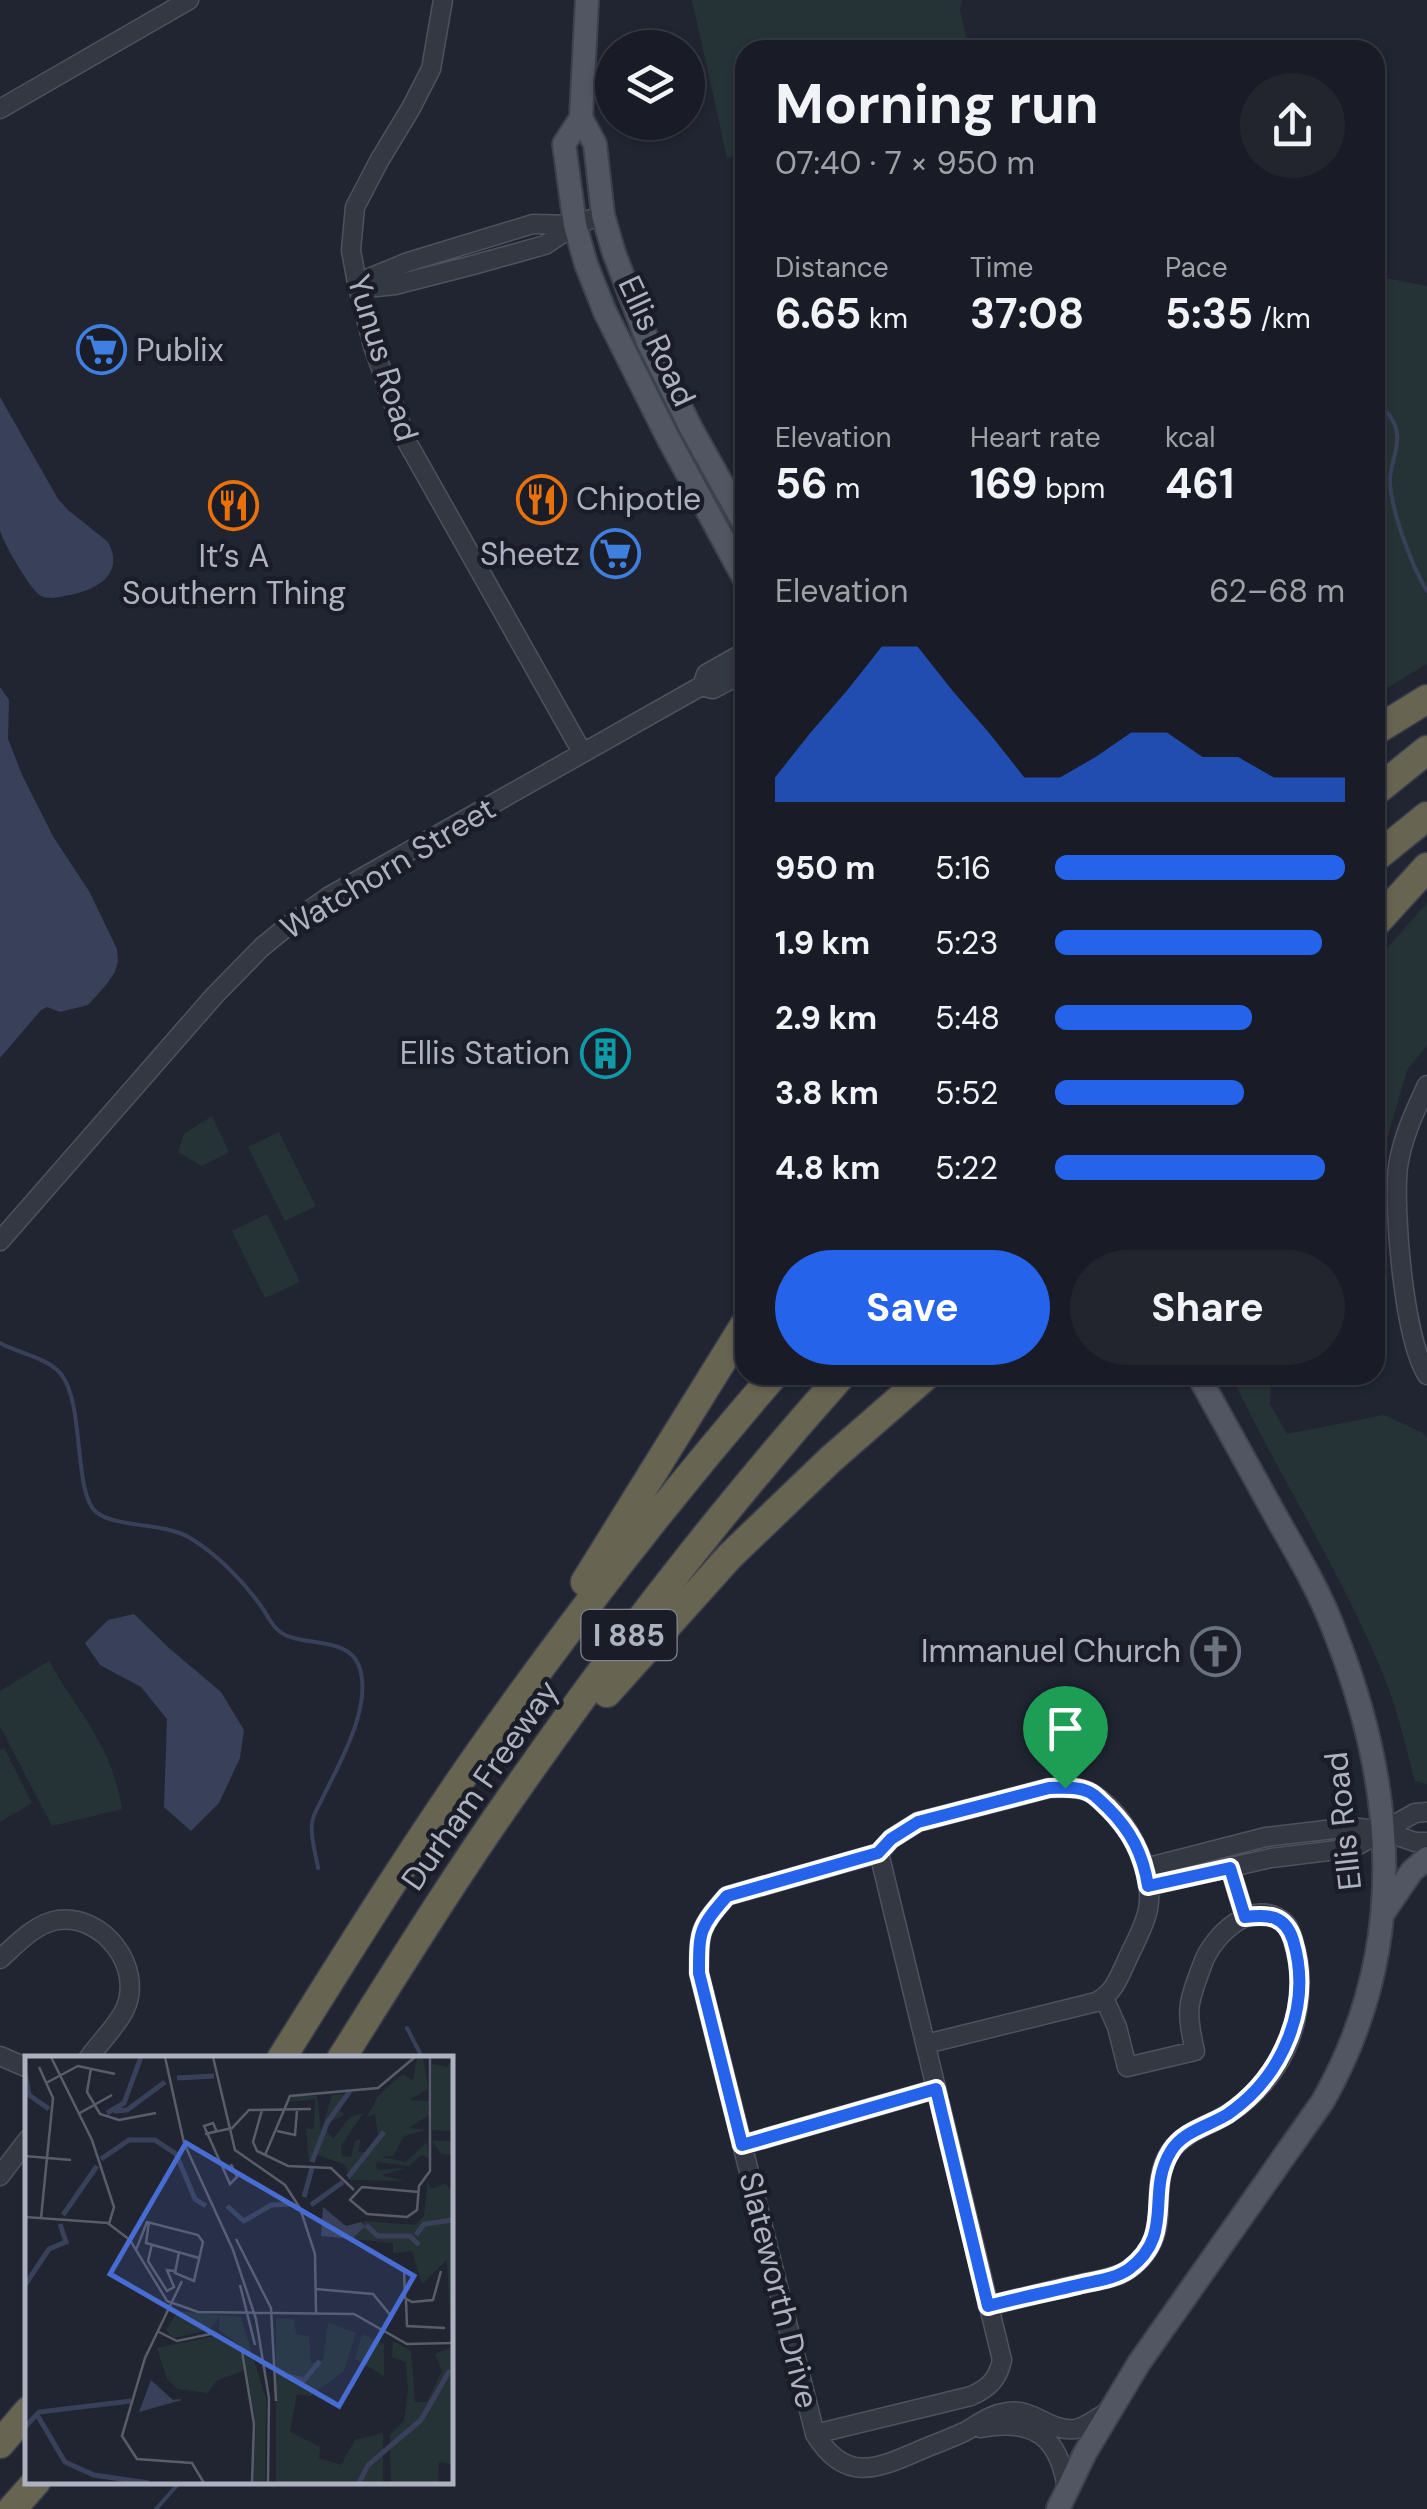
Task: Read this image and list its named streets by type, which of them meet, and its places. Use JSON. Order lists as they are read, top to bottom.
{
  "streets": {
    "highway": ["I 885", "Durham Freeway"],
    "main road": ["Ellis Road"],
    "street": ["Yunus Road", "Watchorn Street", "Slateworth Drive"]
  },
  "crossings": [
    ["Ellis Road", "Slateworth Drive"],
    ["Yunus Road", "Watchorn Street"]
  ],
  "places": {
    "supermarket": ["Publix", "Sheetz"],
    "restaurant": ["Chipotle", "It’s A Southern Thing"],
    "building": ["Ellis Station"],
    "church": ["Immanuel Church"]
  },
  "page": {
    "heading": ["Morning run", "07:40 · 7 × 950 m"],
    "stats": [
      ["Distance", "6.65 km"],
      ["Time", "37:08"],
      ["Pace", "5:35 /km"],
      ["Elevation", "56 m"],
      ["Heart rate", "169 bpm"],
      ["kcal", "461"]
    ],
    "chart": ["Elevation", "62–68 m"],
    "list": [
      {
        "name": "950 m",
        "note": "5:16"
      },
      {
        "name": "1.9 km",
        "note": "5:23"
      },
      {
        "name": "2.9 km",
        "note": "5:48"
      },
      {
        "name": "3.8 km",
        "note": "5:52"
      },
      {
        "name": "4.8 km",
        "note": "5:22"
      }
    ],
    "buttons": ["Save", "Share"]
  }
}
